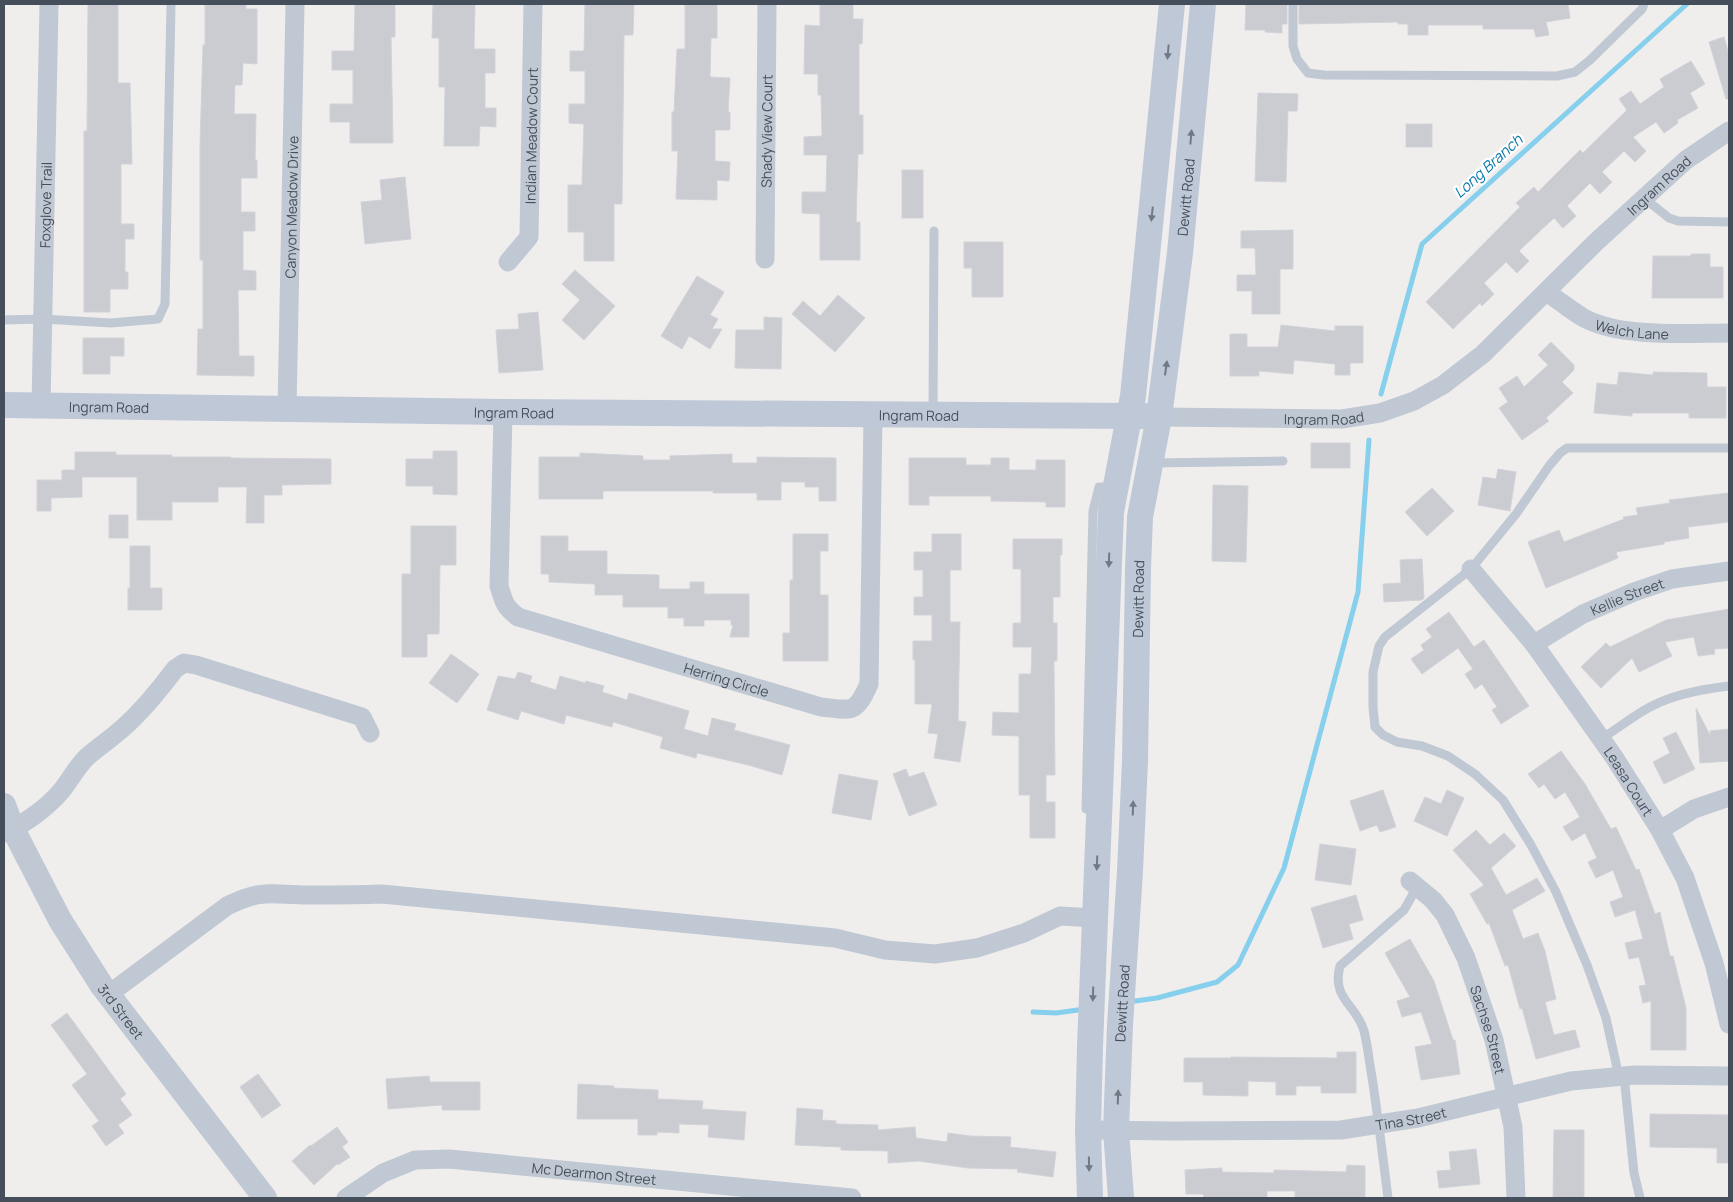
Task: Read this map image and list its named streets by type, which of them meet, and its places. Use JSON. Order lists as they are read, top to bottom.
{
  "streets": {
    "main road": ["Ingram Road", "Dewitt Road"],
    "street": [
      "Shady View Court",
      "Indian Meadow Court",
      "Foxglove Trail",
      "Canyon Meadow Drive",
      "Welch Lane",
      "Kellie Street",
      "Herring Circle",
      "Leasa Court",
      "3rd Street",
      "Sachse Street",
      "Tina Street",
      "Mc Dearmon Street"
    ]
  },
  "crossings": [
    ["Ingram Road", "Dewitt Road"],
    ["Ingram Road", "Foxglove Trail"],
    ["Ingram Road", "Canyon Meadow Drive"],
    ["Ingram Road", "Welch Lane"],
    ["Ingram Road", "Herring Circle"],
    ["Dewitt Road", "Tina Street"],
    ["Kellie Street", "Leasa Court"],
    ["Sachse Street", "Tina Street"]
  ],
  "water": ["Long Branch"]
}
